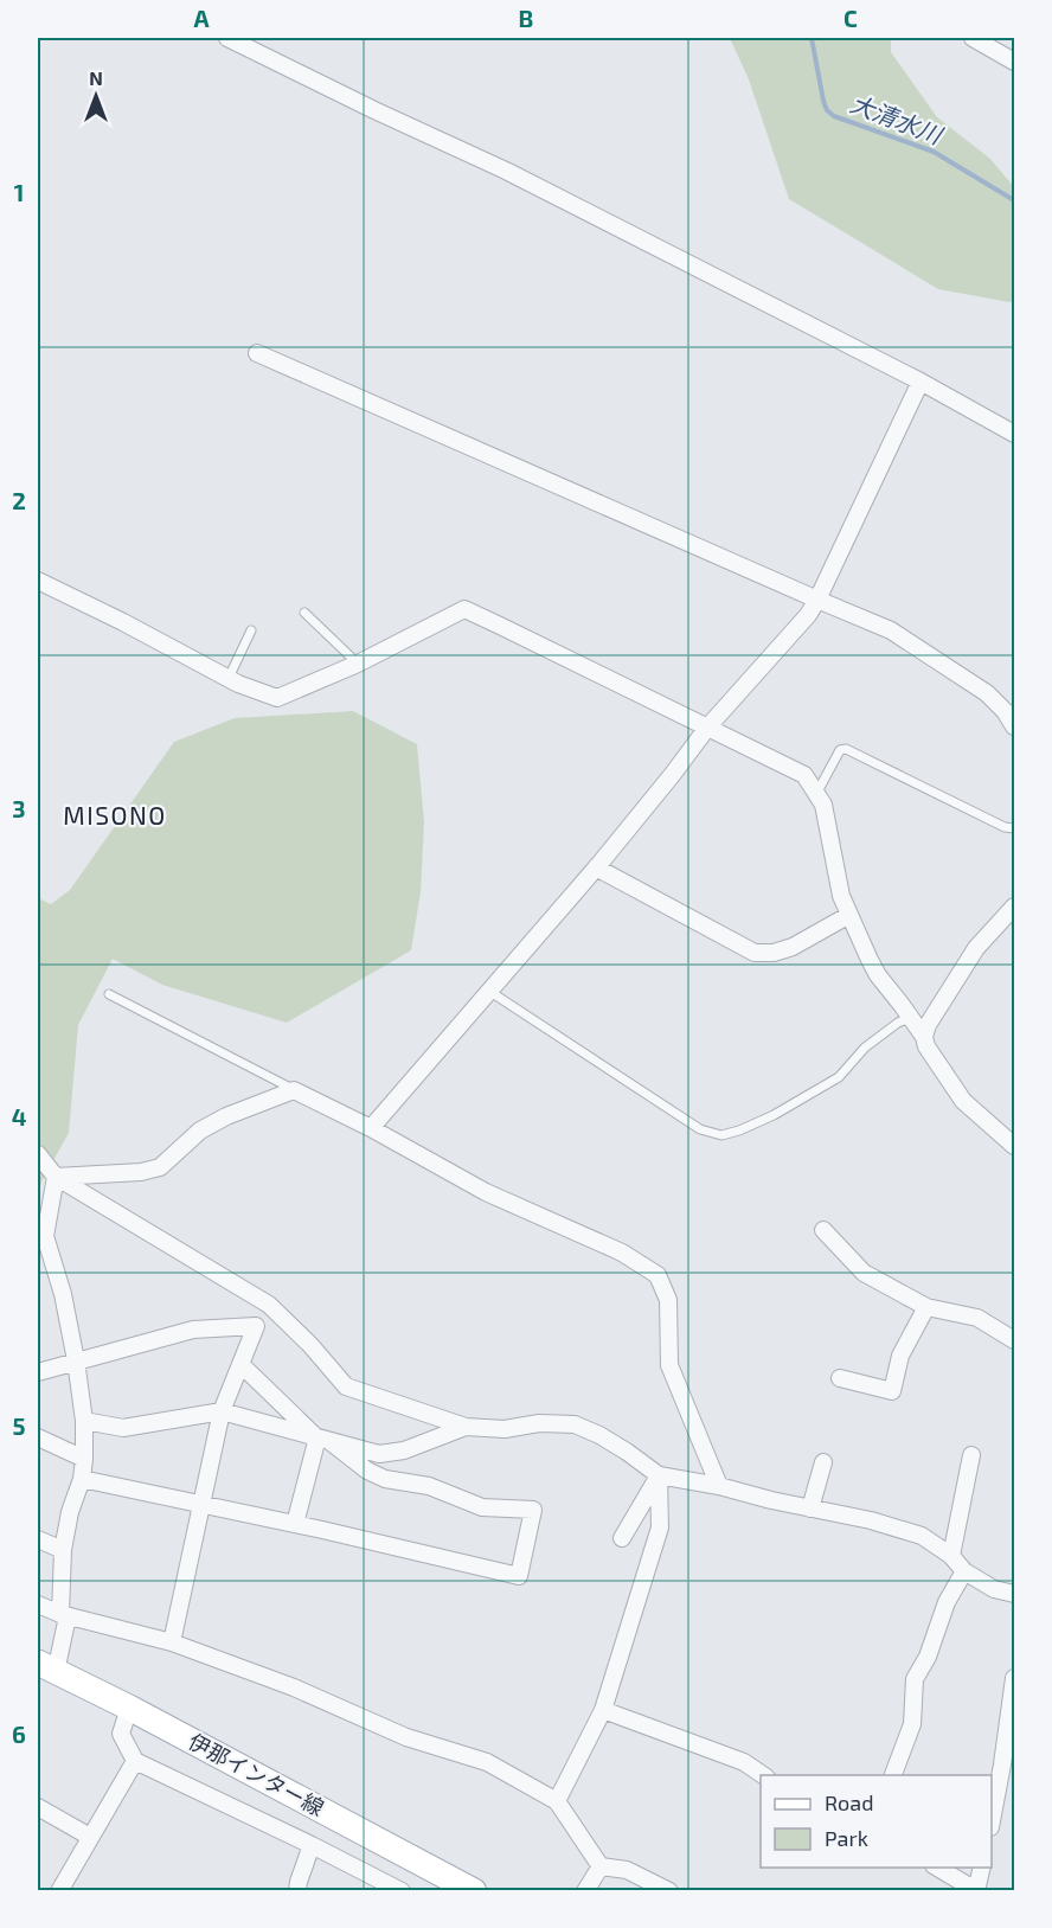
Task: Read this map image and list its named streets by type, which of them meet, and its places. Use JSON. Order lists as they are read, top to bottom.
{
  "streets": {
    "main road": ["伊那インター線"]
  },
  "districts": ["MISONO"],
  "water": ["大清水川"],
  "legend": ["Road", "Park"],
  "north": "top",
  "grid": {
    "columns": ["A", "B", "C"],
    "rows": [
      "1",
      "2",
      "3",
      "4",
      "5",
      "6"
    ]
  }
}
